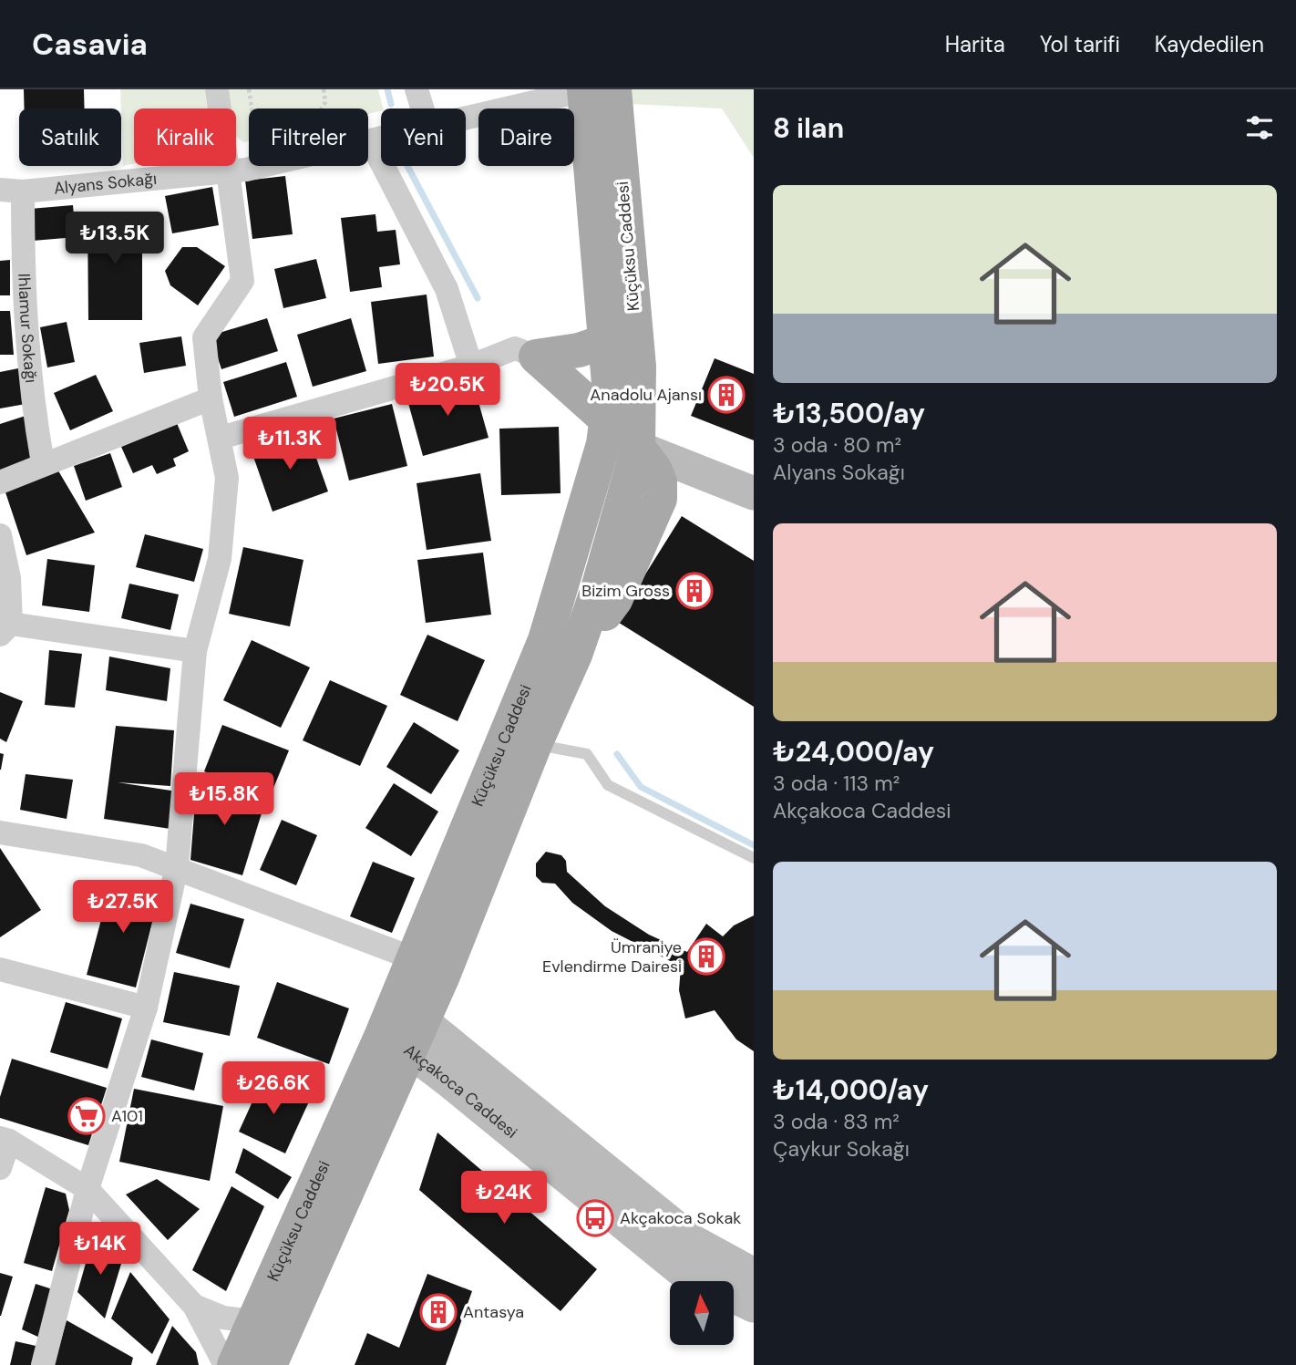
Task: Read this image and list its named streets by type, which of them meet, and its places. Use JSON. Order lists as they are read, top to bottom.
{
  "streets": {
    "main road": ["Küçüksu Caddesi"],
    "street": ["Alyans Sokağı", "Ihlamur Sokağı", "Akçakoca Caddesi"]
  },
  "crossings": [
    ["Alyans Sokağı", "Küçüksu Caddesi"],
    ["Alyans Sokağı", "Ihlamur Sokağı"],
    ["Küçüksu Caddesi", "Akçakoca Caddesi"]
  ],
  "places": {
    "building": [
      "Anadolu Ajansı",
      "Bizim Gross",
      "Ümraniye Evlendirme Dairesi",
      "Antasya"
    ],
    "supermarket": ["A101"],
    "bus stop": ["Akçakoca Sokak"]
  },
  "north": "top",
  "page": {
    "header": "Casavia",
    "nav": ["Harita", "Yol tarifi", "Kaydedilen"],
    "heading": "8 ilan",
    "chip": [
      "Satılık",
      "Kiralık",
      "Filtreler",
      "Yeni",
      "Daire"
    ],
    "list": [
      {
        "name": "₺13,500/ay",
        "note": "3 oda · 80 m² · Alyans Sokağı"
      },
      {
        "name": "₺24,000/ay",
        "note": "3 oda · 113 m² · Akçakoca Caddesi"
      },
      {
        "name": "₺14,000/ay",
        "note": "3 oda · 83 m² · Çaykur Sokağı"
      }
    ],
    "price": [
      "₺13.5K",
      "₺20.5K",
      "₺11.3K",
      "₺15.8K",
      "₺27.5K",
      "₺26.6K",
      "₺24K",
      "₺14K"
    ]
  }
}
